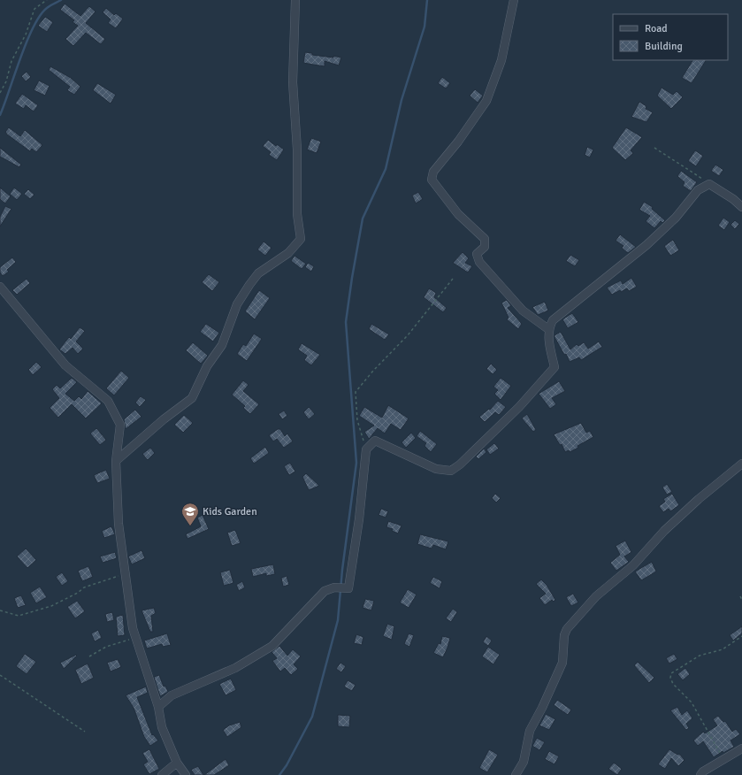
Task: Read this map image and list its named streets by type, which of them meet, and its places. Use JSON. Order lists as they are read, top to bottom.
{
  "places": {
    "school or university": ["Kids Garden"]
  },
  "legend": ["Road", "Building"]
}
